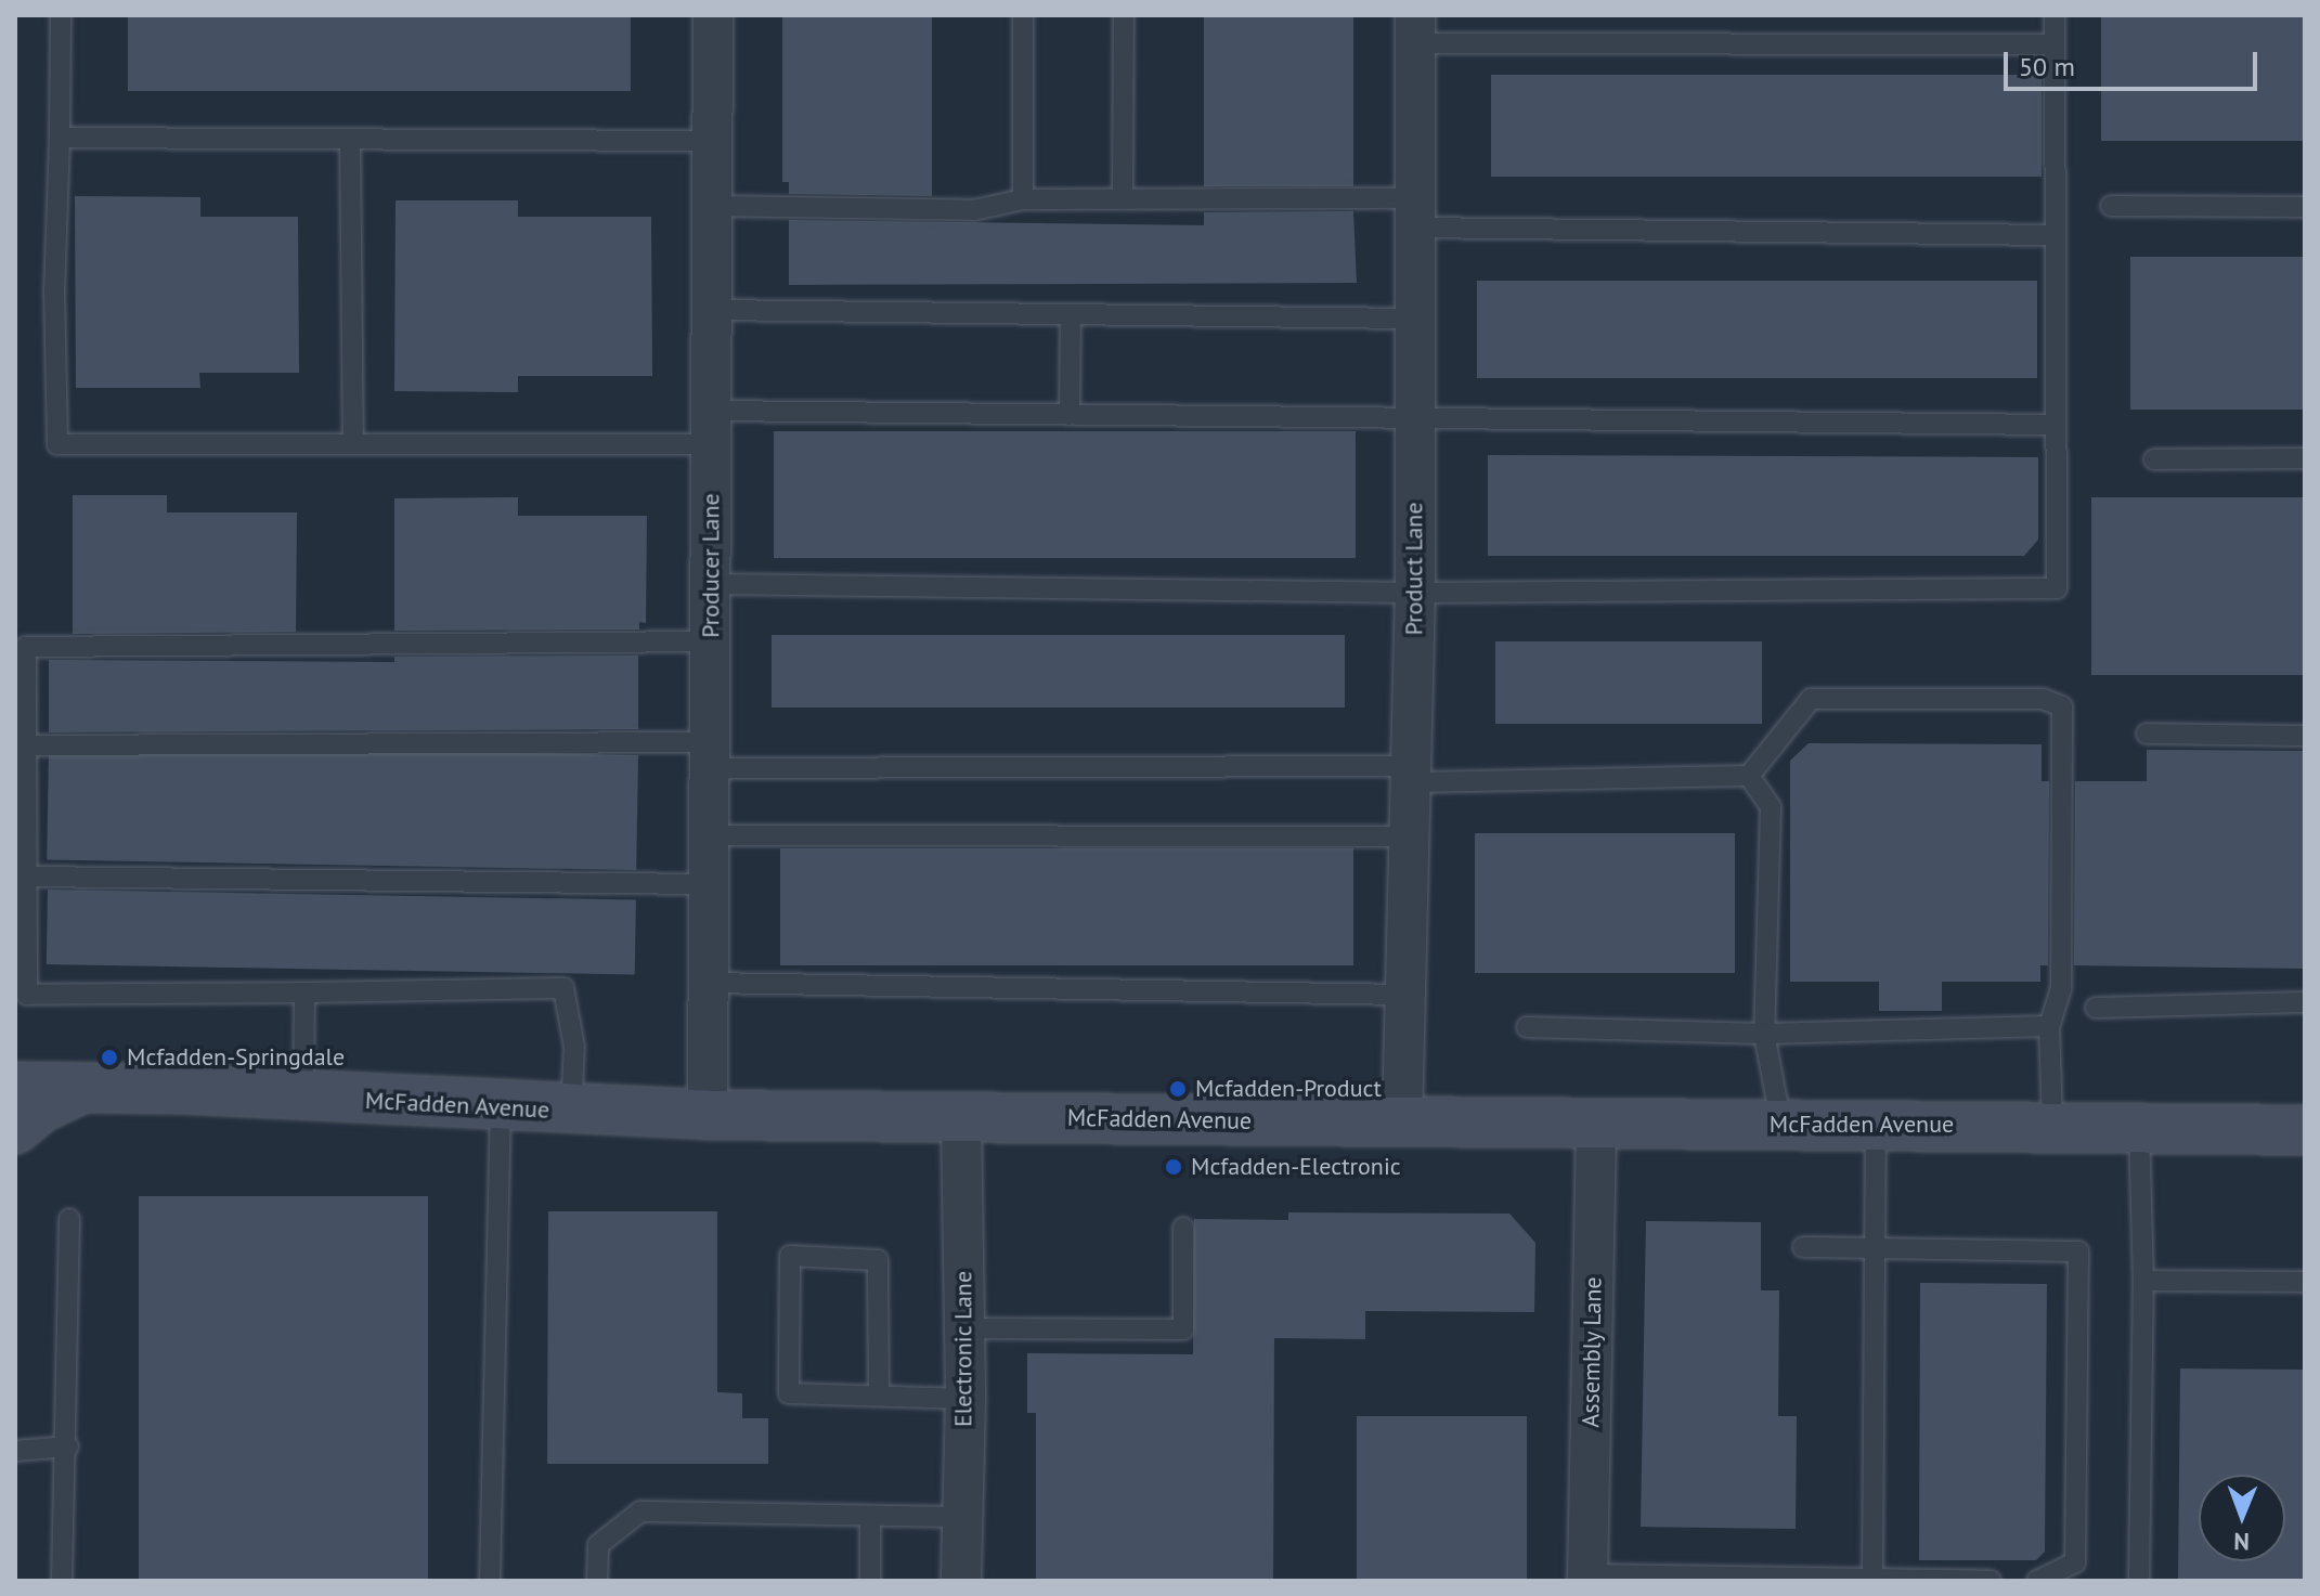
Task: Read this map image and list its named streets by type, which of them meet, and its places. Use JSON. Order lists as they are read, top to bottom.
{
  "streets": {
    "street": [
      "Producer Lane",
      "Product Lane",
      "McFadden Avenue",
      "Electronic Lane",
      "Assembly Lane"
    ]
  },
  "crossings": [
    ["Producer Lane", "McFadden Avenue"],
    ["Product Lane", "McFadden Avenue"],
    ["McFadden Avenue", "Electronic Lane"],
    ["McFadden Avenue", "Assembly Lane"]
  ],
  "places": ["Mcfadden-Springdale", "Mcfadden-Product", "Mcfadden-Electronic"],
  "scale_bar": "50 m",
  "north": "bottom"
}
